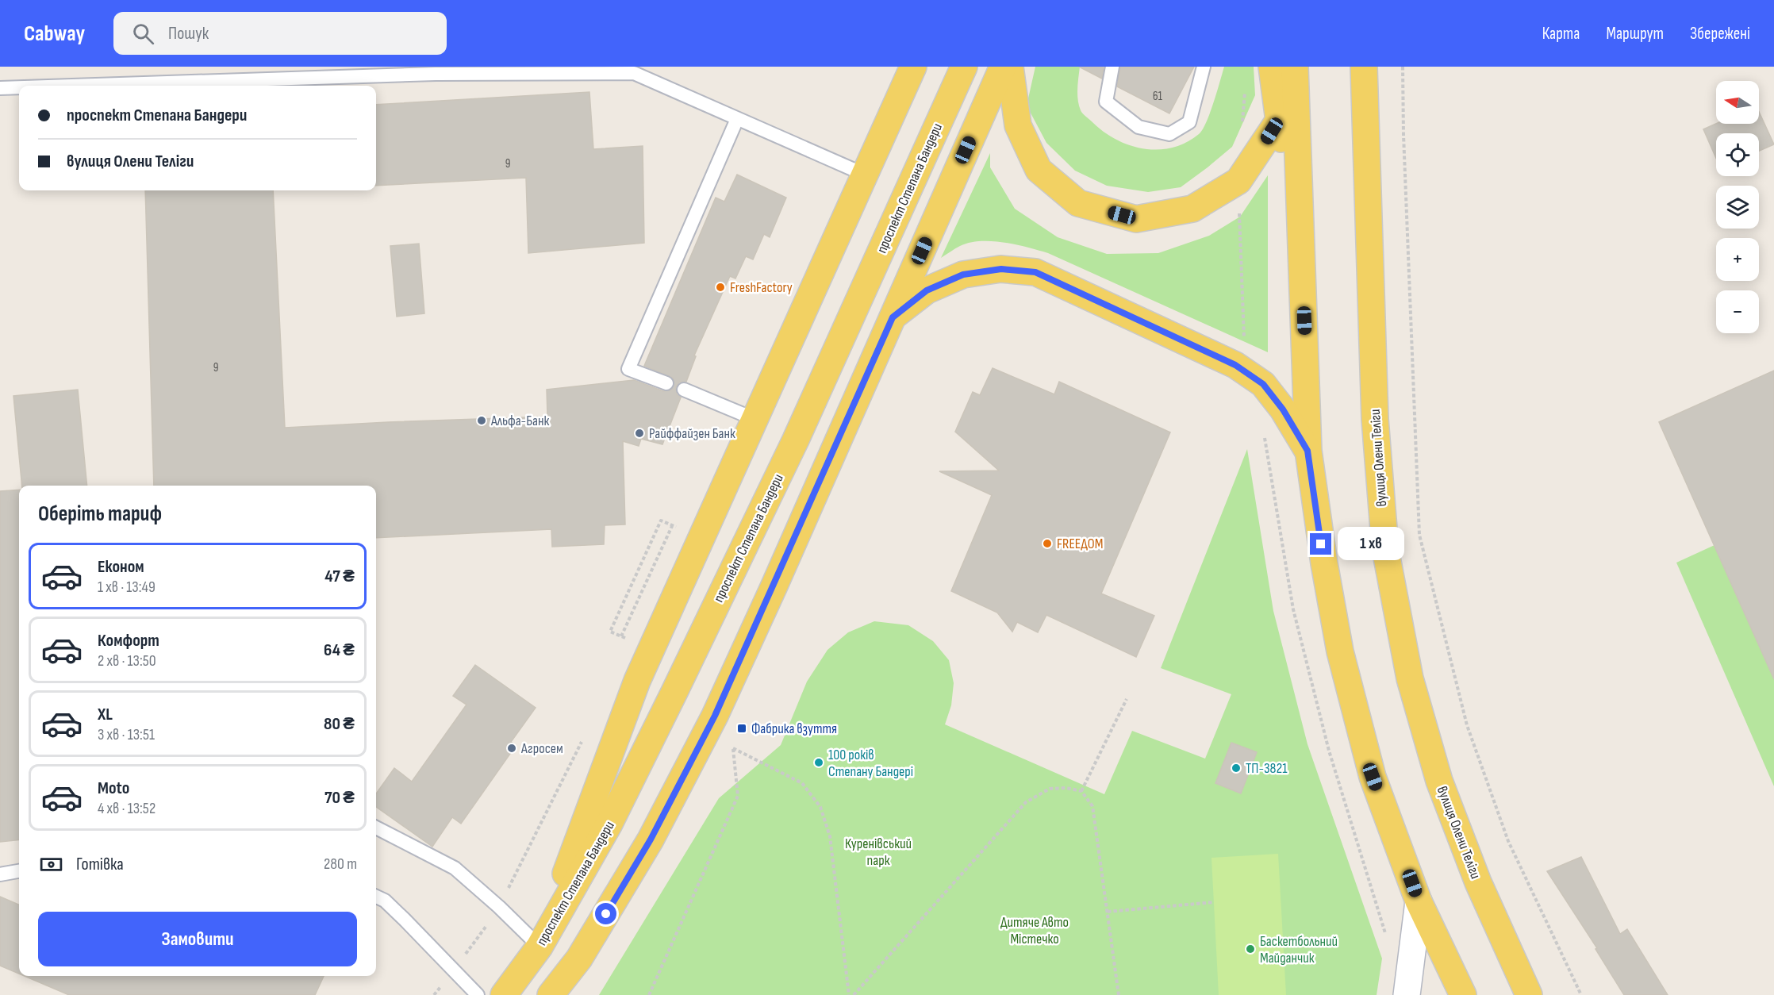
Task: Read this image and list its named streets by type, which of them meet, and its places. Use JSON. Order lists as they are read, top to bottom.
{
  "streets": {
    "main road": ["проспект Степана Бандери", "вулиця Олени Теліги"]
  },
  "parks": ["Куренівський парк", "Дитяче Авто Містечко"],
  "places": {
    "other": [
      "FreshFactory",
      "Альфа-Банк",
      "Райффайзен Банк",
      "FREEДОМ",
      "Агросем",
      "100 років Степану Бандері",
      "ТП-3821",
      "Баскетбольний Майданчик"
    ],
    "transit": ["Фабрика взуття"]
  },
  "house_numbers": ["61", "9", "9"],
  "north": "left",
  "page": {
    "header": "Cabway",
    "search": "Пошук",
    "nav": ["Карта", "Маршрут", "Збережені"],
    "map_buttons": ["+", "−"],
    "banner": ["проспект Степана Бандери", "вулиця Олени Теліги"],
    "heading": "Оберіть тариф",
    "bubble": "1 хв",
    "list": [
      {
        "name": "Економ",
        "note": "1 хв · 13:49",
        "value": "47 ₴"
      },
      {
        "name": "Комфорт",
        "note": "2 хв · 13:50",
        "value": "64 ₴"
      },
      {
        "name": "XL",
        "note": "3 хв · 13:51",
        "value": "80 ₴"
      },
      {
        "name": "Moto",
        "note": "4 хв · 13:52",
        "value": "70 ₴"
      }
    ],
    "pay": ["Готівка", "280 m"],
    "buttons": "Замовити"
  }
}
